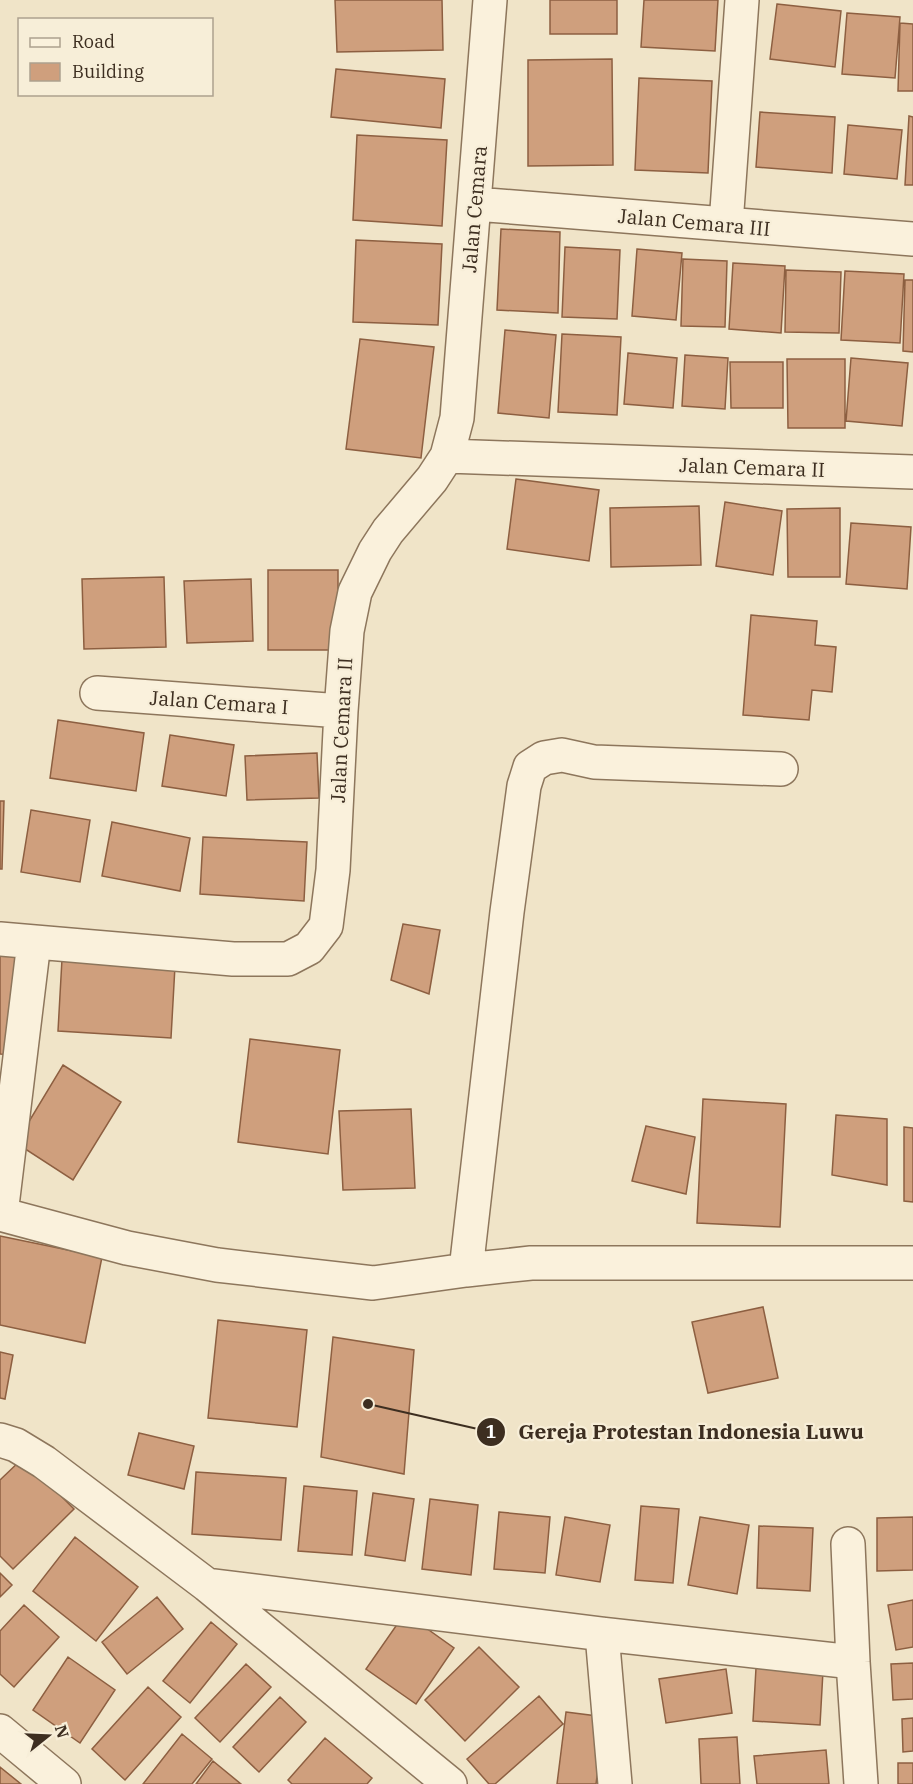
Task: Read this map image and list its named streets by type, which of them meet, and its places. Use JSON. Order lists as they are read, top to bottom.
{
  "streets": {
    "street": [
      "Jalan Cemara",
      "Jalan Cemara III",
      "Jalan Cemara II",
      "Jalan Cemara I"
    ]
  },
  "crossings": [
    ["Jalan Cemara", "Jalan Cemara III"],
    ["Jalan Cemara", "Jalan Cemara II"],
    ["Jalan Cemara II", "Jalan Cemara I"]
  ],
  "places": ["Gereja Protestan Indonesia Luwu"],
  "legend": ["Road", "Building"],
  "north": "right"
}
